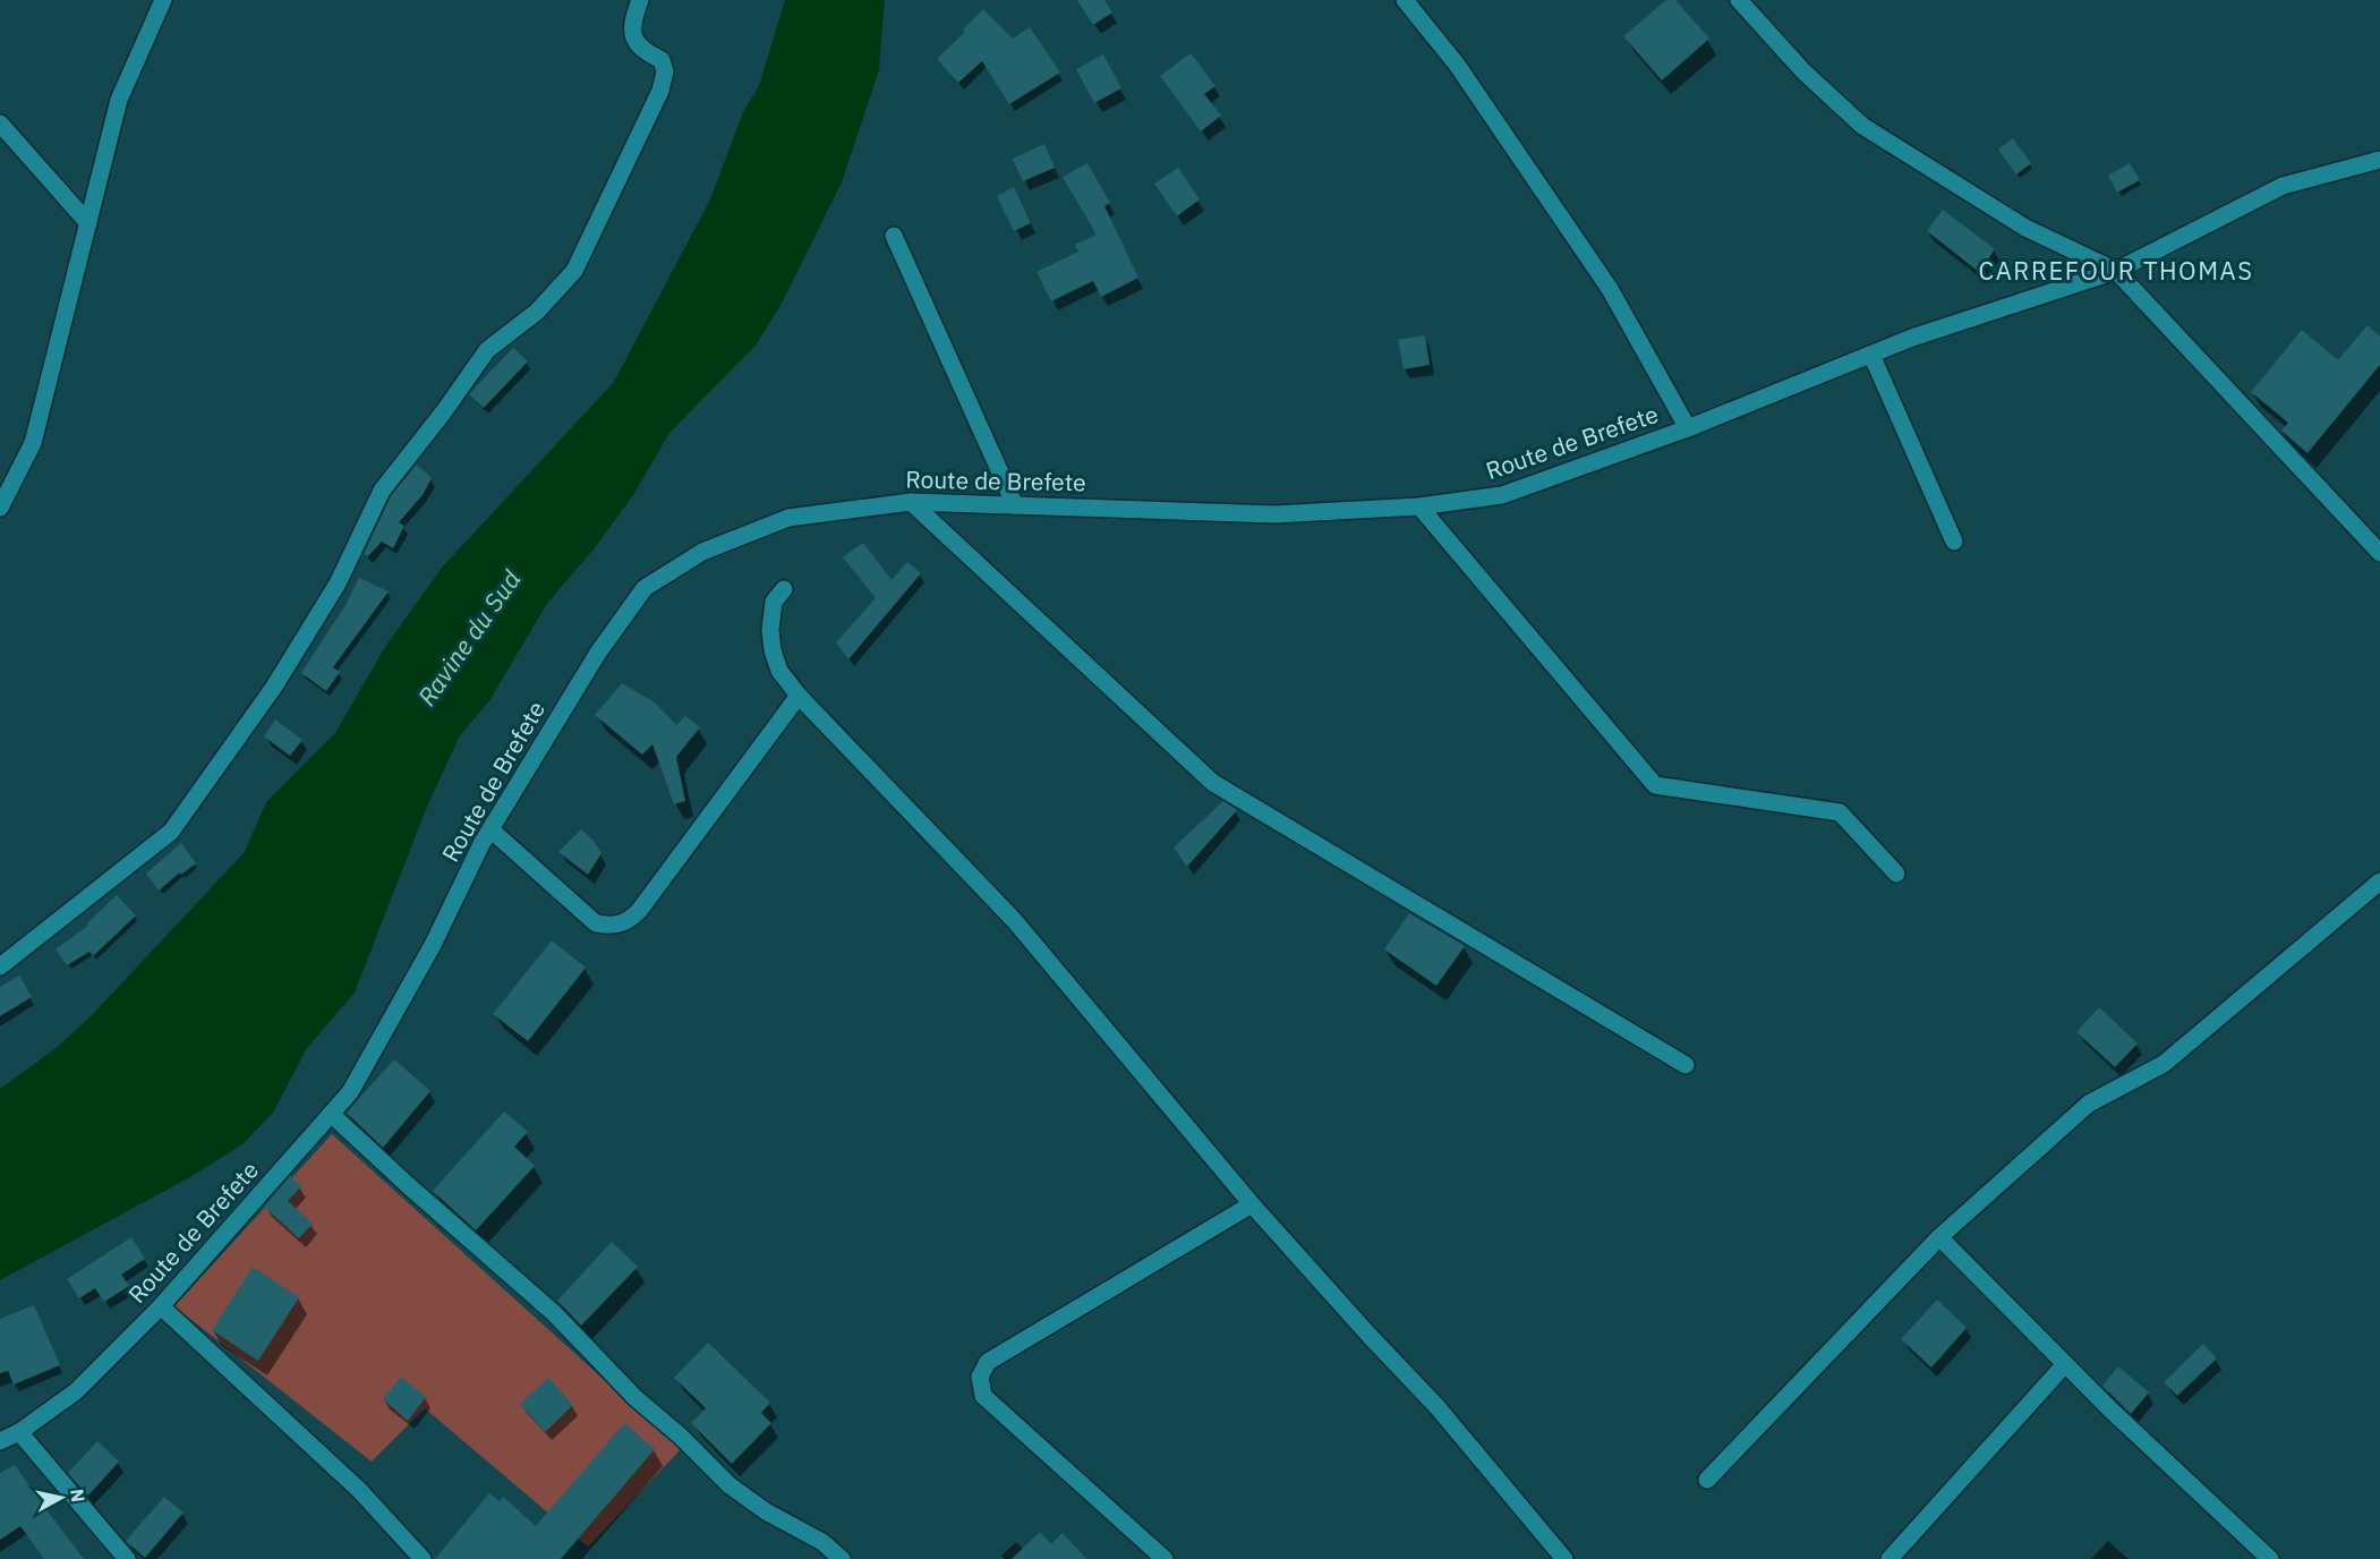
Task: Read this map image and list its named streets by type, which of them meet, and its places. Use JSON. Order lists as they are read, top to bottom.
{
  "streets": {
    "street": ["Route de Brefete"]
  },
  "districts": ["CARREFOUR THOMAS"],
  "water": ["Ravine du Sud"],
  "north": "right"
}
